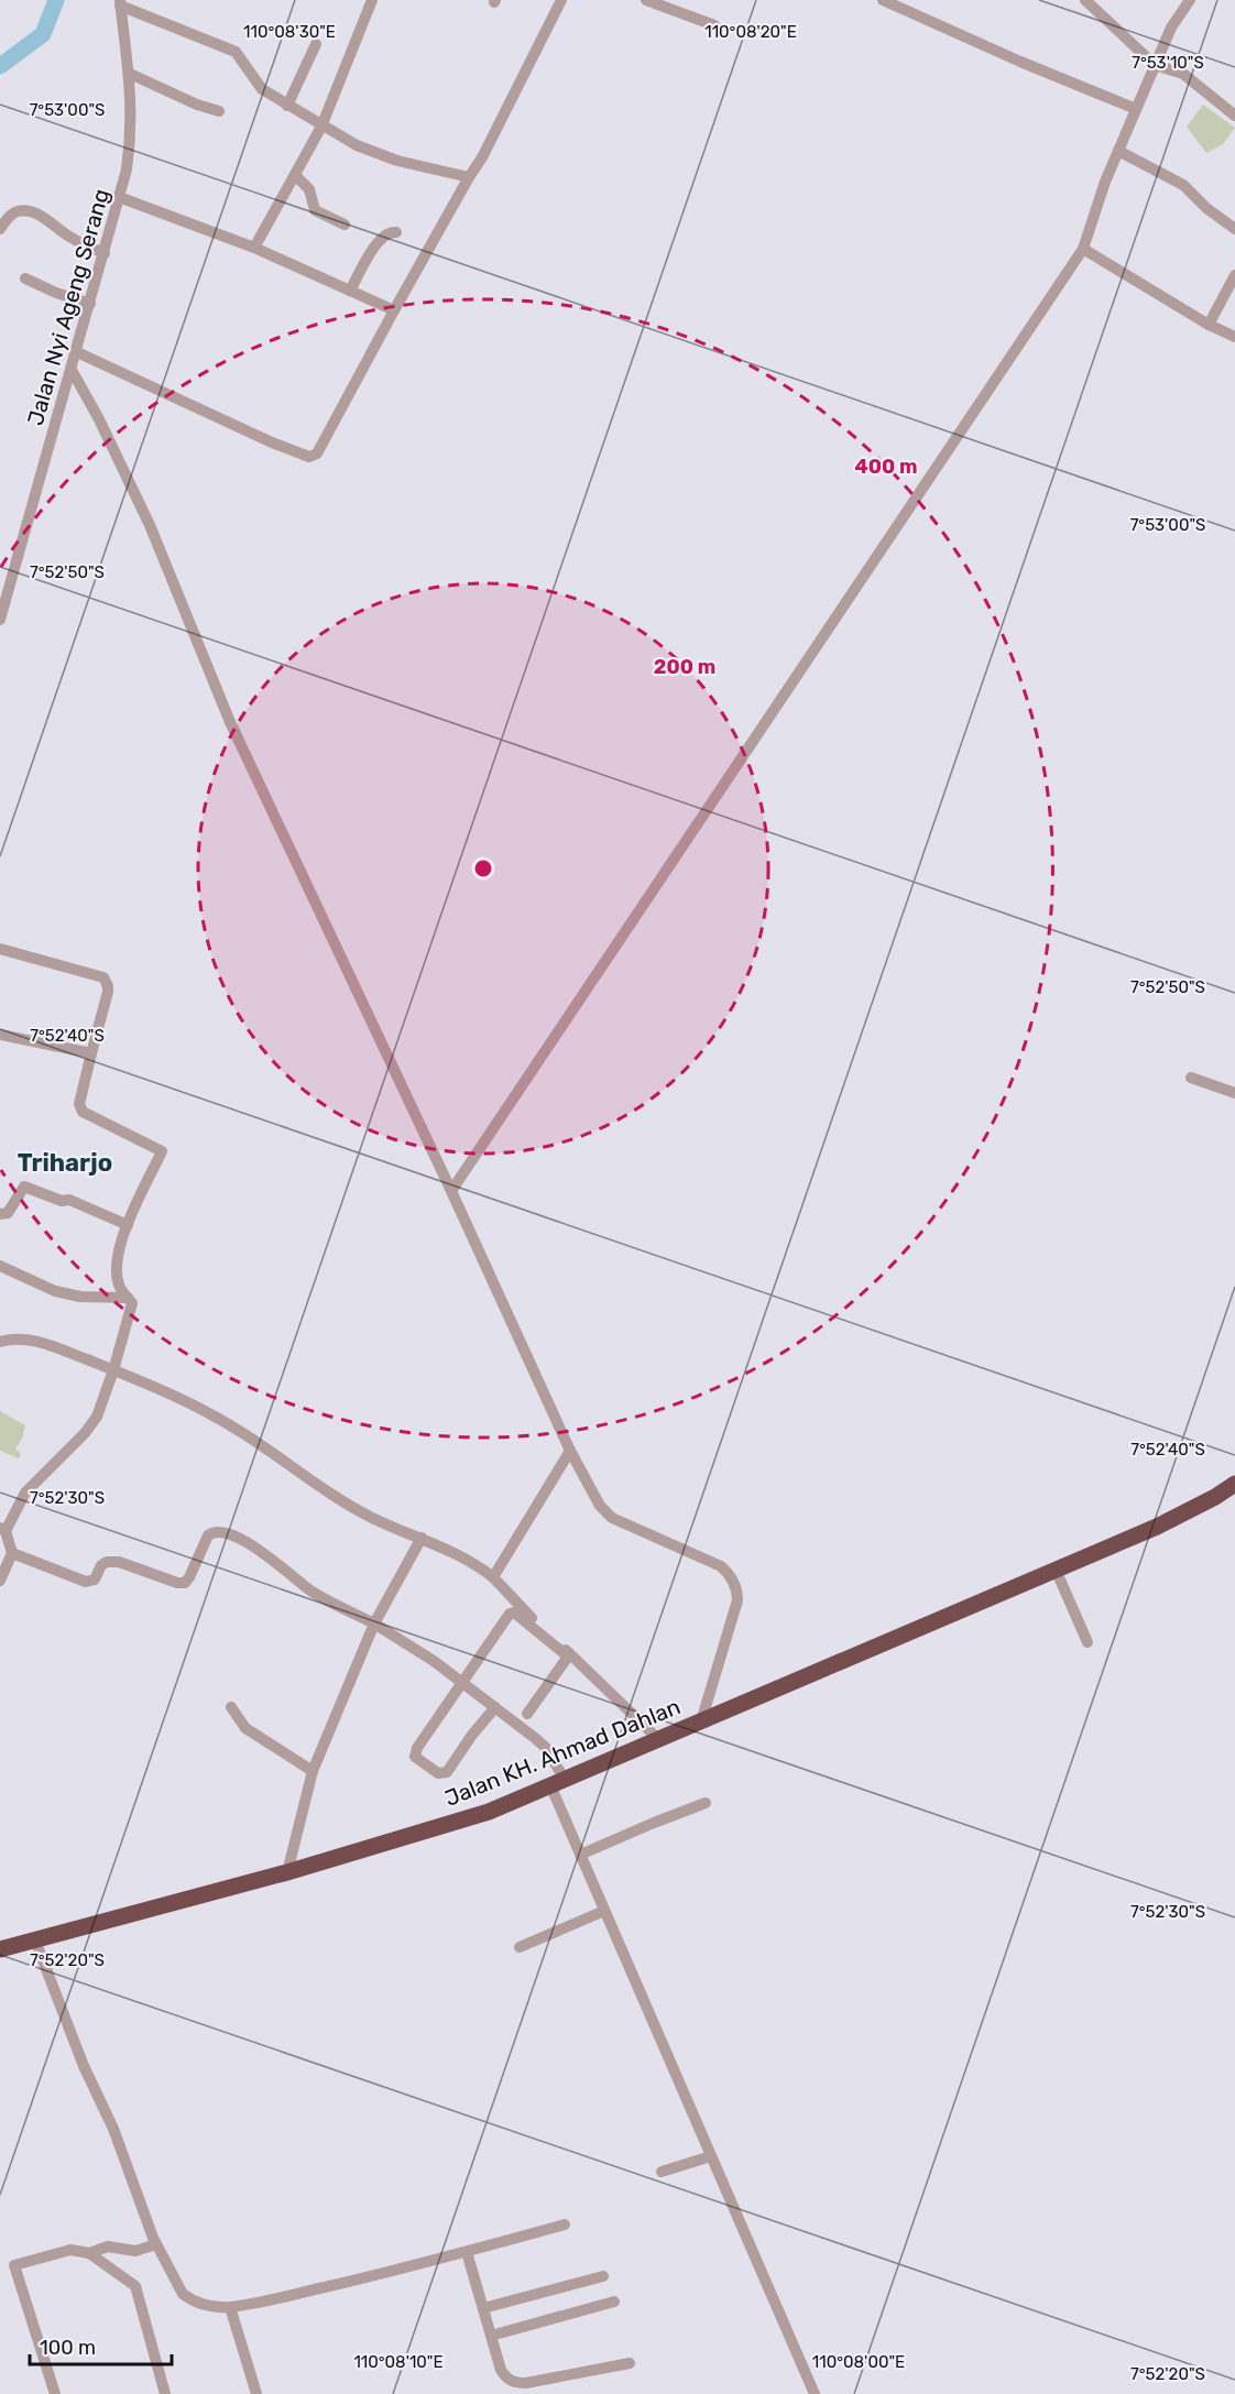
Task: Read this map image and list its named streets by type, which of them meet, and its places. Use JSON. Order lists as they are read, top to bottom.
{
  "streets": {
    "highway": ["Jalan KH. Ahmad Dahlan"],
    "street": ["Jalan Nyi Ageng Serang"]
  },
  "districts": ["Triharjo"],
  "scale_bar": "100 m",
  "coordinates": [
    "110°08'30\"E",
    "110°08'20\"E",
    "7°53'10\"S",
    "7°53'00\"S",
    "7°52'50\"S",
    "7°52'40\"S",
    "7°52'30\"S",
    "7°52'20\"S",
    "110°08'10\"E",
    "110°08'00\"E"
  ],
  "rings": ["400 m", "200 m"]
}
